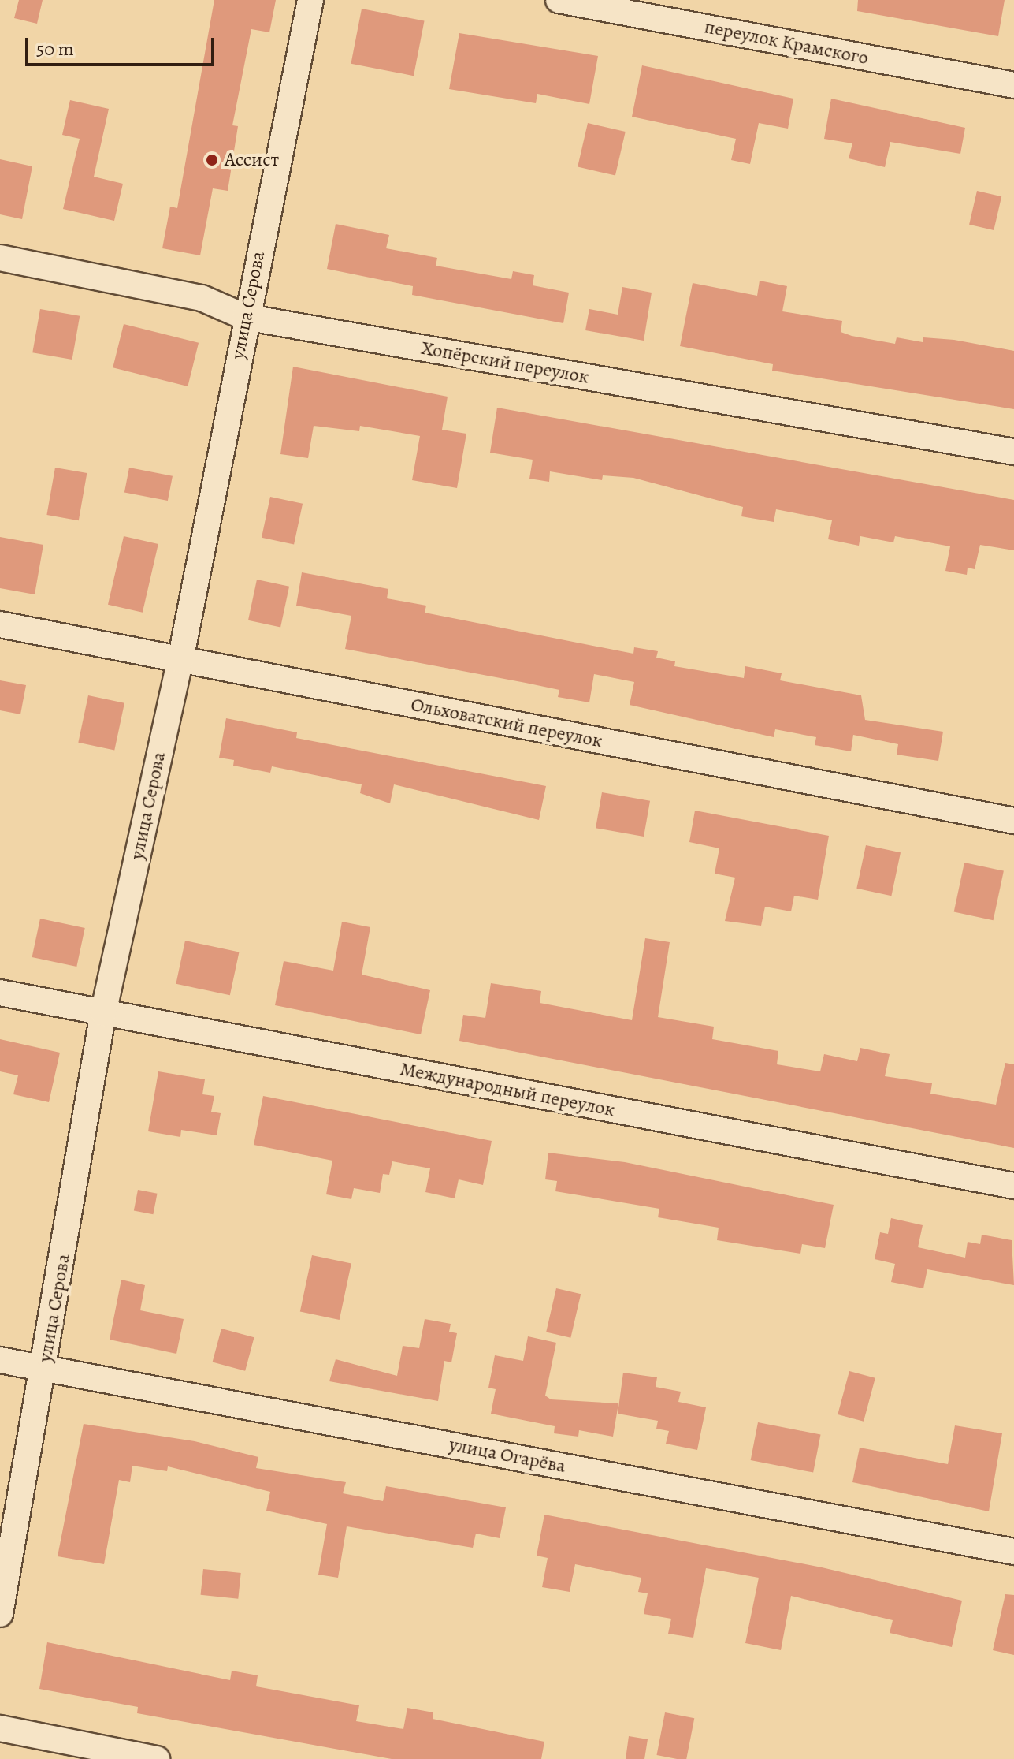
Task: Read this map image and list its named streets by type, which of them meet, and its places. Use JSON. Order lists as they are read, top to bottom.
{
  "streets": {
    "street": [
      "переулок Крамского",
      "улица Серова",
      "Хопёрский переулок",
      "Ольховатский переулок",
      "Международный переулок",
      "улица Огарёва"
    ]
  },
  "crossings": [
    ["улица Серова", "Хопёрский переулок"],
    ["улица Серова", "Ольховатский переулок"],
    ["улица Серова", "Международный переулок"],
    ["улица Серова", "улица Огарёва"]
  ],
  "places": ["Ассист"],
  "scale_bar": "50 m"
}
